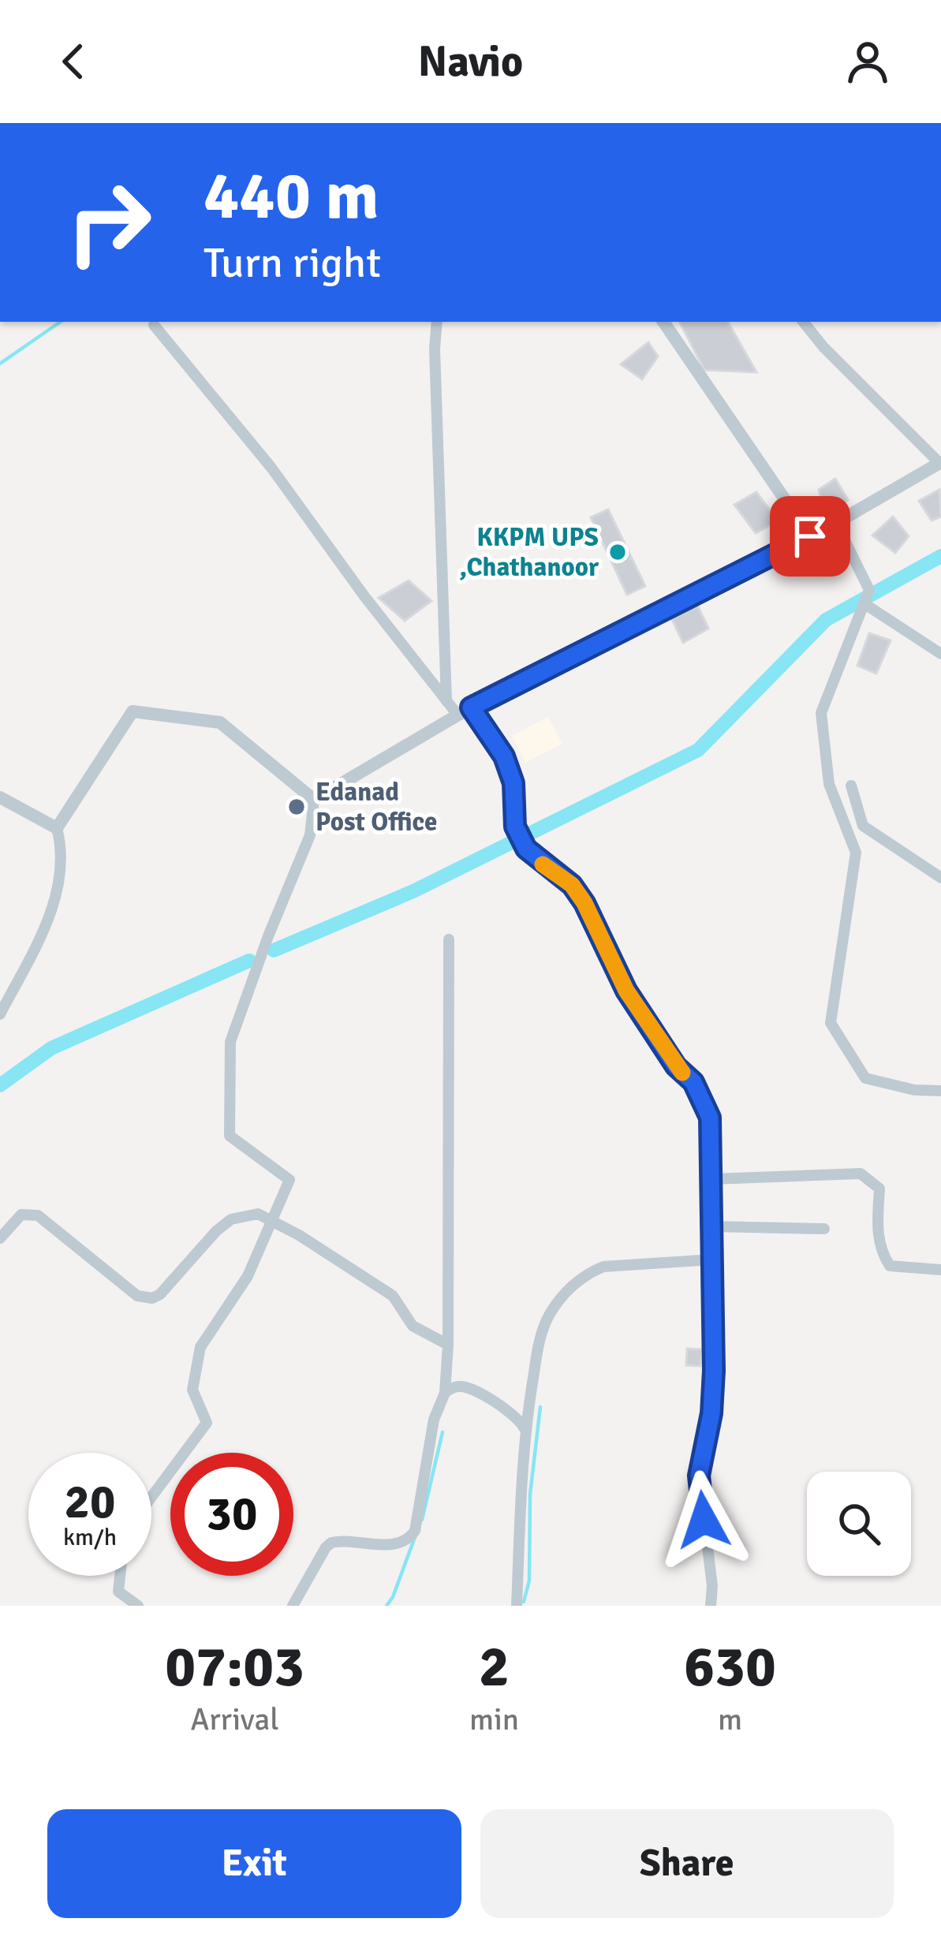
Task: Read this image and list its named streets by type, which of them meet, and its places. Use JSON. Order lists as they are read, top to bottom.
{
  "places": ["KKPM UPS ,Chathanoor", "Edanad Post Office"],
  "page": {
    "header": "Navio",
    "turn": ["440 m", "Turn right"],
    "speed": "20 km/h",
    "limit": "30",
    "eta": [
      "07:03",
      "Arrival",
      "2",
      "min",
      "630",
      "m"
    ],
    "buttons": ["Exit", "Share"]
  }
}
